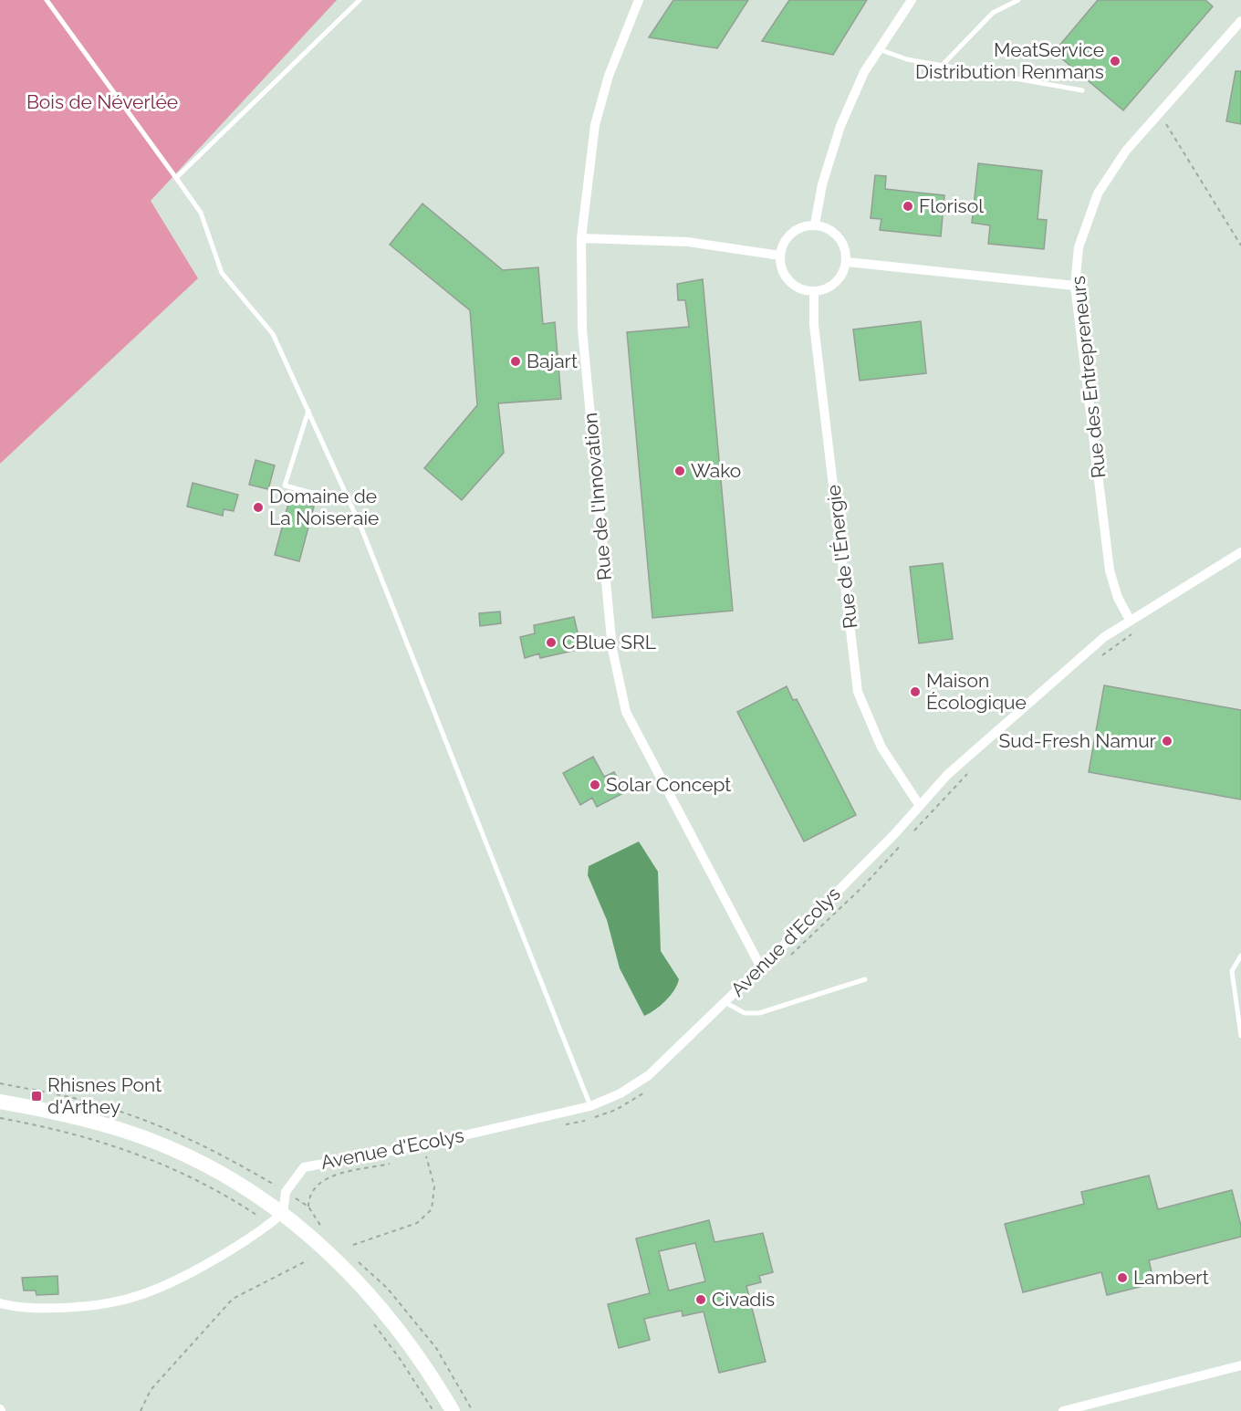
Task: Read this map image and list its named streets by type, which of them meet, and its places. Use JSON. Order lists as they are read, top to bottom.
{
  "streets": {
    "street": [
      "Rue des Entrepreneurs",
      "Rue de l'Innovation",
      "Rue de l'Énergie",
      "Avenue d'Ecolys"
    ]
  },
  "crossings": [
    ["Rue des Entrepreneurs", "Avenue d'Ecolys"],
    ["Rue de l'Innovation", "Avenue d'Ecolys"],
    ["Rue de l'Énergie", "Avenue d'Ecolys"]
  ],
  "parks": ["Bois de Néverlée"],
  "places": {
    "other": [
      "MeatService Distribution Renmans",
      "Florisol",
      "Bajart",
      "Wako",
      "Domaine de La Noiseraie",
      "CBlue SRL",
      "Maison Écologique",
      "Sud-Fresh Namur",
      "Solar Concept",
      "Lambert",
      "Civadis"
    ],
    "transit": ["Rhisnes Pont d'Arthey"]
  }
}
